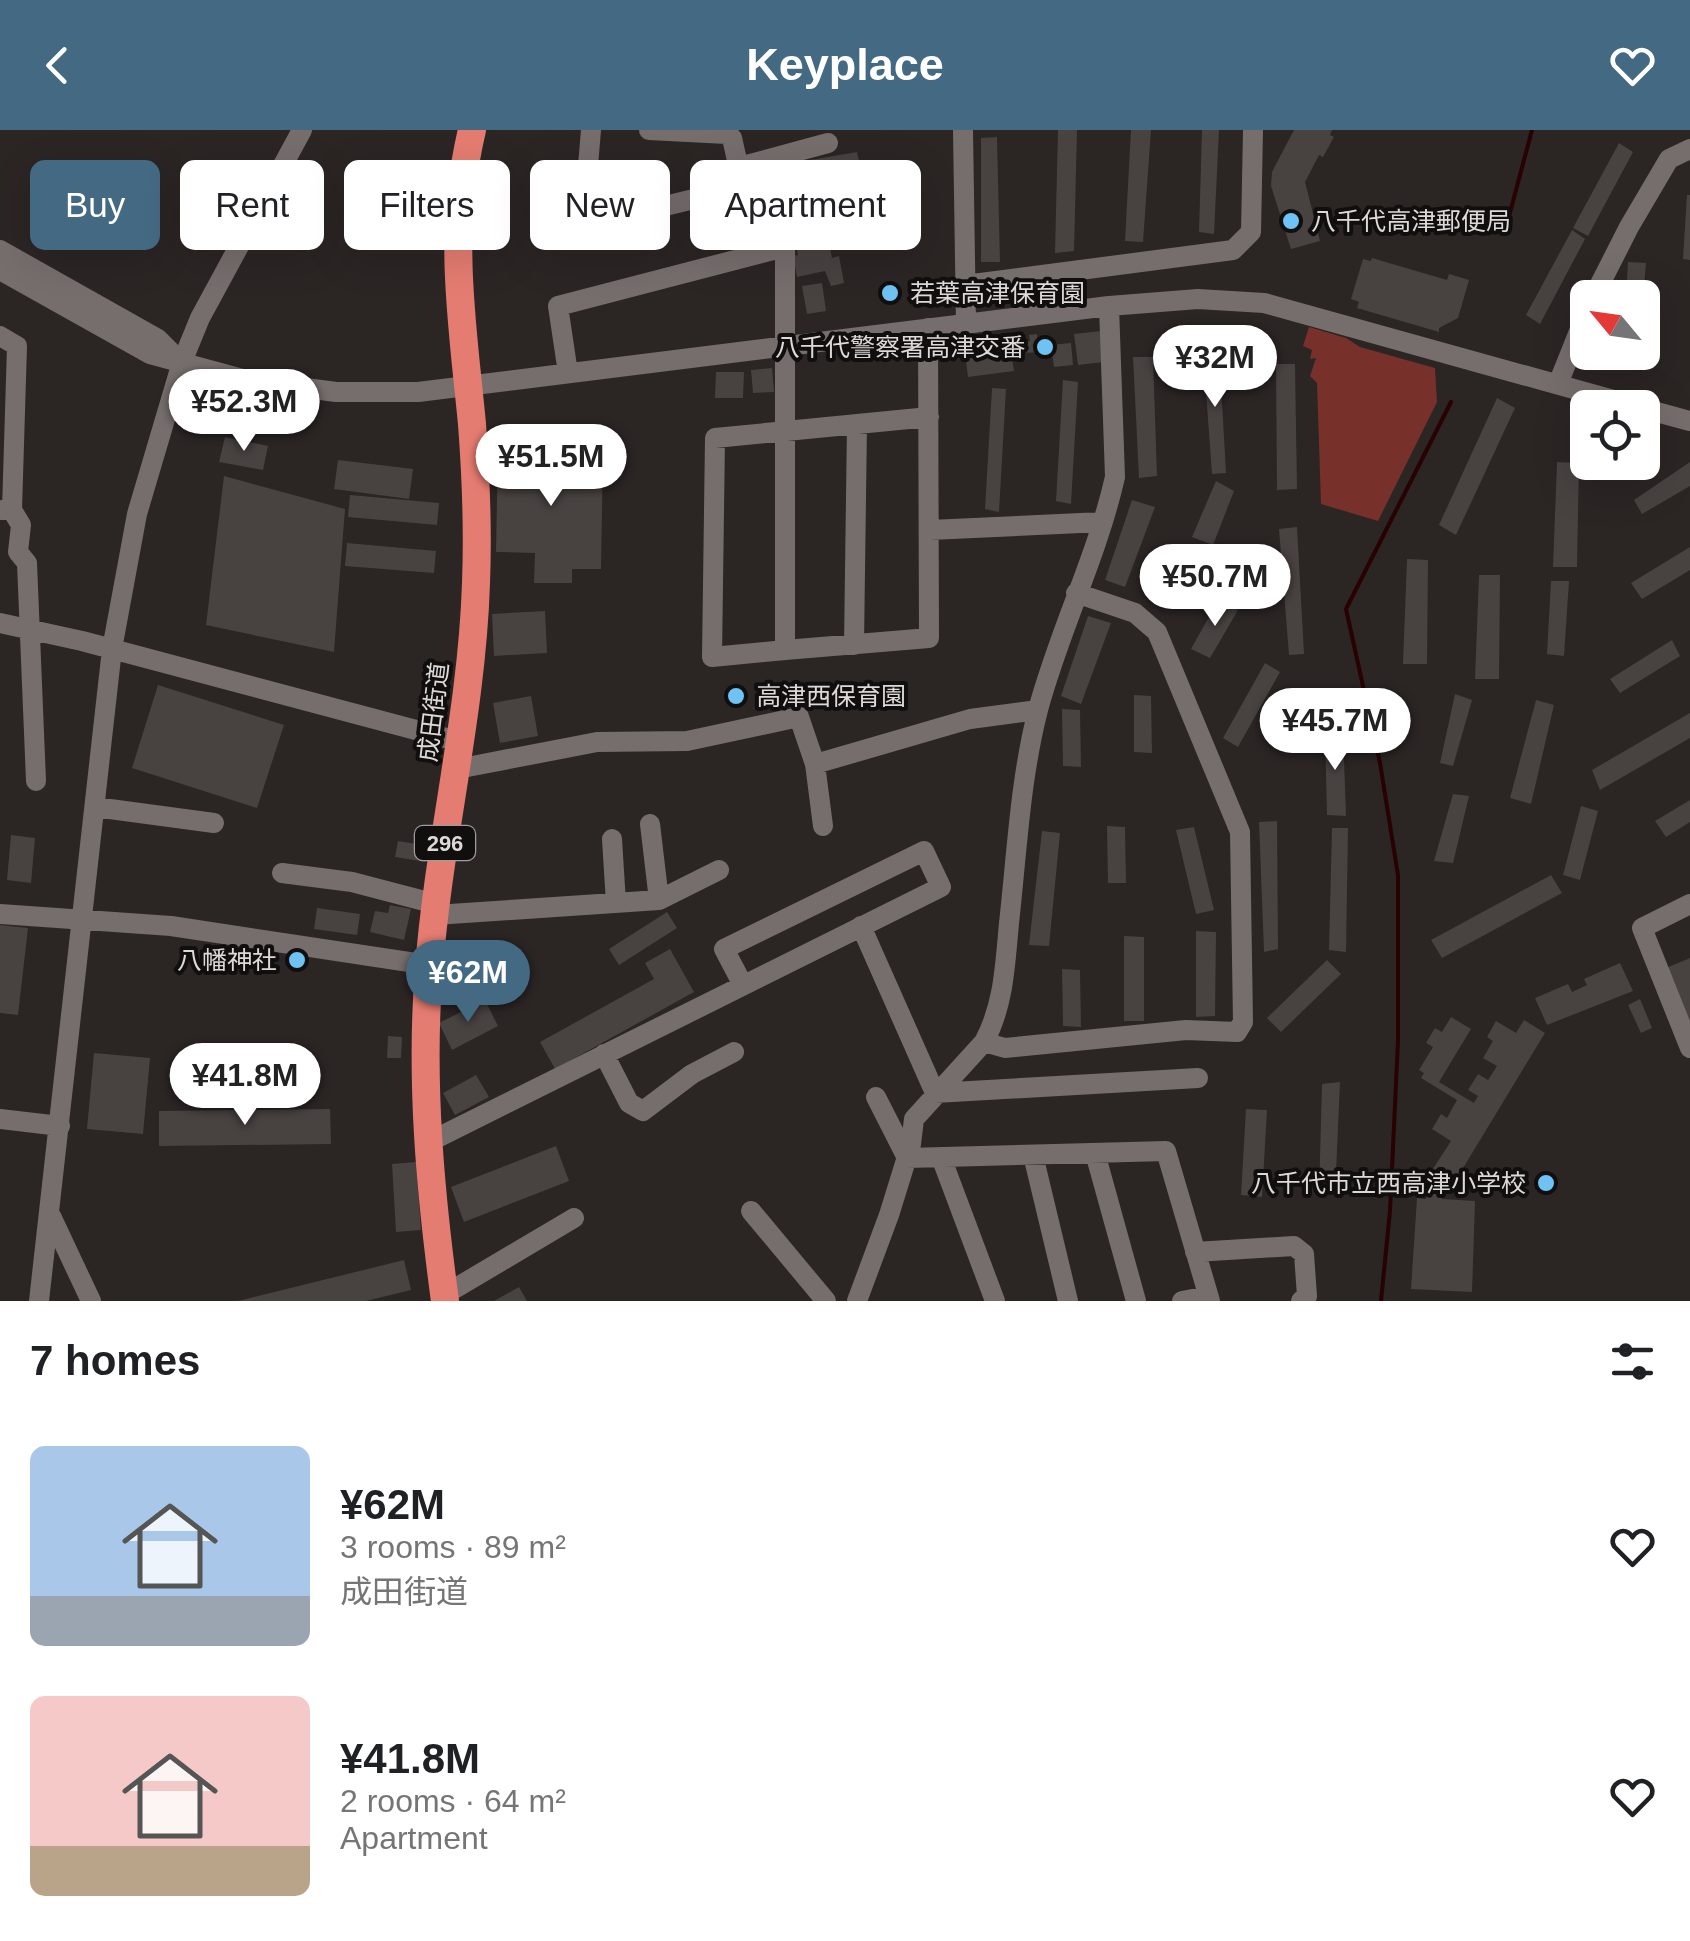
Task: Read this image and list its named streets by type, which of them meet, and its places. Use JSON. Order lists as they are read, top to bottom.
{
  "streets": {
    "highway": ["成田街道", "296"]
  },
  "places": [
    "八千代高津郵便局",
    "若葉高津保育園",
    "八千代警察署高津交番",
    "高津西保育園",
    "八幡神社",
    "八千代市立西高津小学校"
  ],
  "north": "top left",
  "page": {
    "header": "Keyplace",
    "chip": [
      "Buy",
      "Rent",
      "Filters",
      "New",
      "Apartment"
    ],
    "price": [
      "¥32M",
      "¥52.3M",
      "¥51.5M",
      "¥50.7M",
      "¥45.7M",
      "¥62M",
      "¥41.8M"
    ],
    "heading": "7 homes",
    "list": [
      {
        "name": "¥62M",
        "note": "3 rooms · 89 m² · 成田街道"
      },
      {
        "name": "¥41.8M",
        "note": "2 rooms · 64 m² · Apartment"
      }
    ]
  }
}
